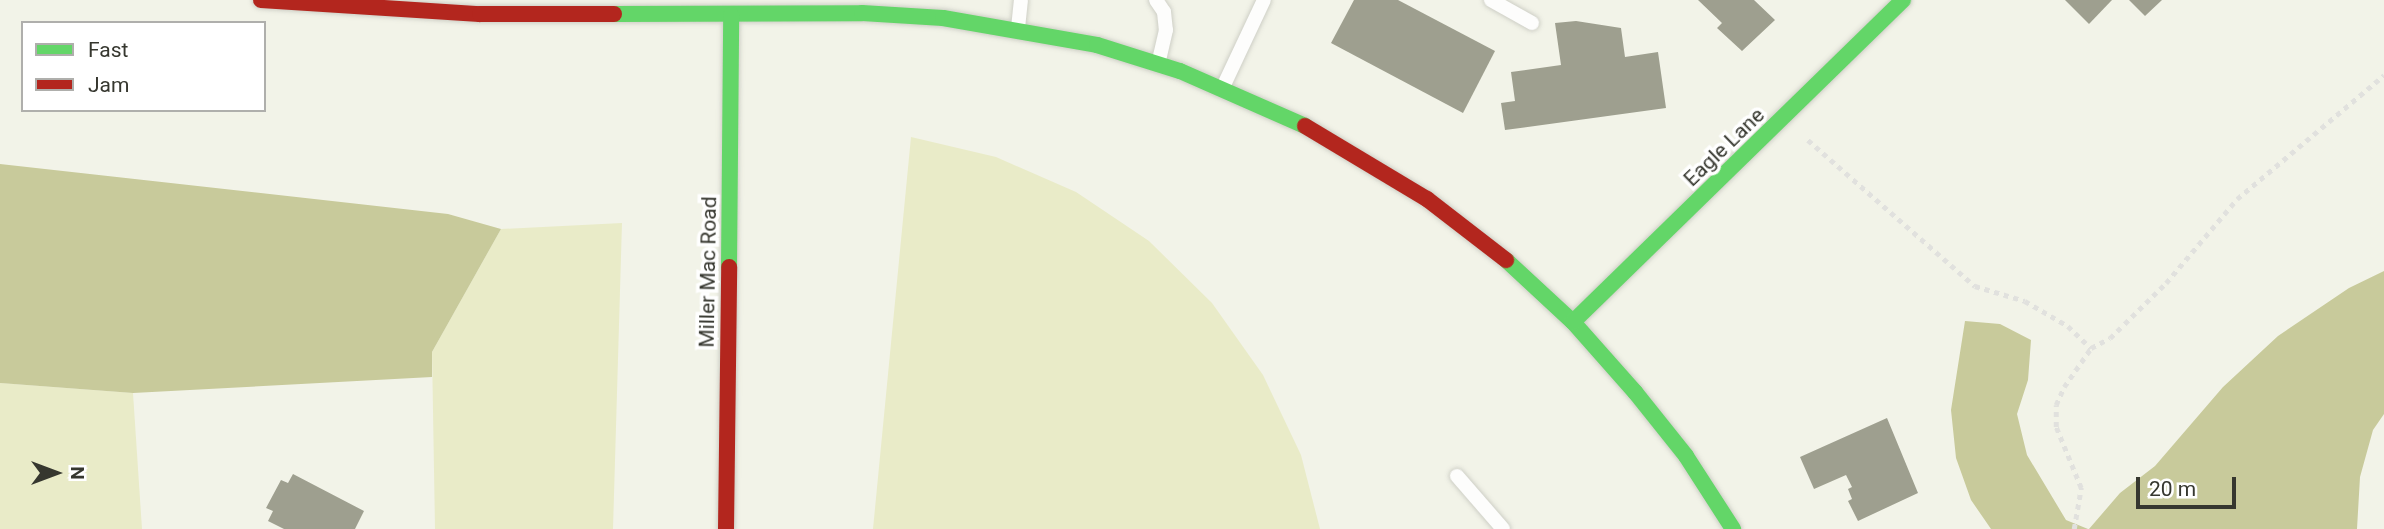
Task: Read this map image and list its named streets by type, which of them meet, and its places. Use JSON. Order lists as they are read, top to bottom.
{
  "streets": {
    "street": ["Eagle Lane", "Miller Mac Road"]
  },
  "legend": ["Fast", "Jam"],
  "scale_bar": "20 m",
  "north": "right"
}
